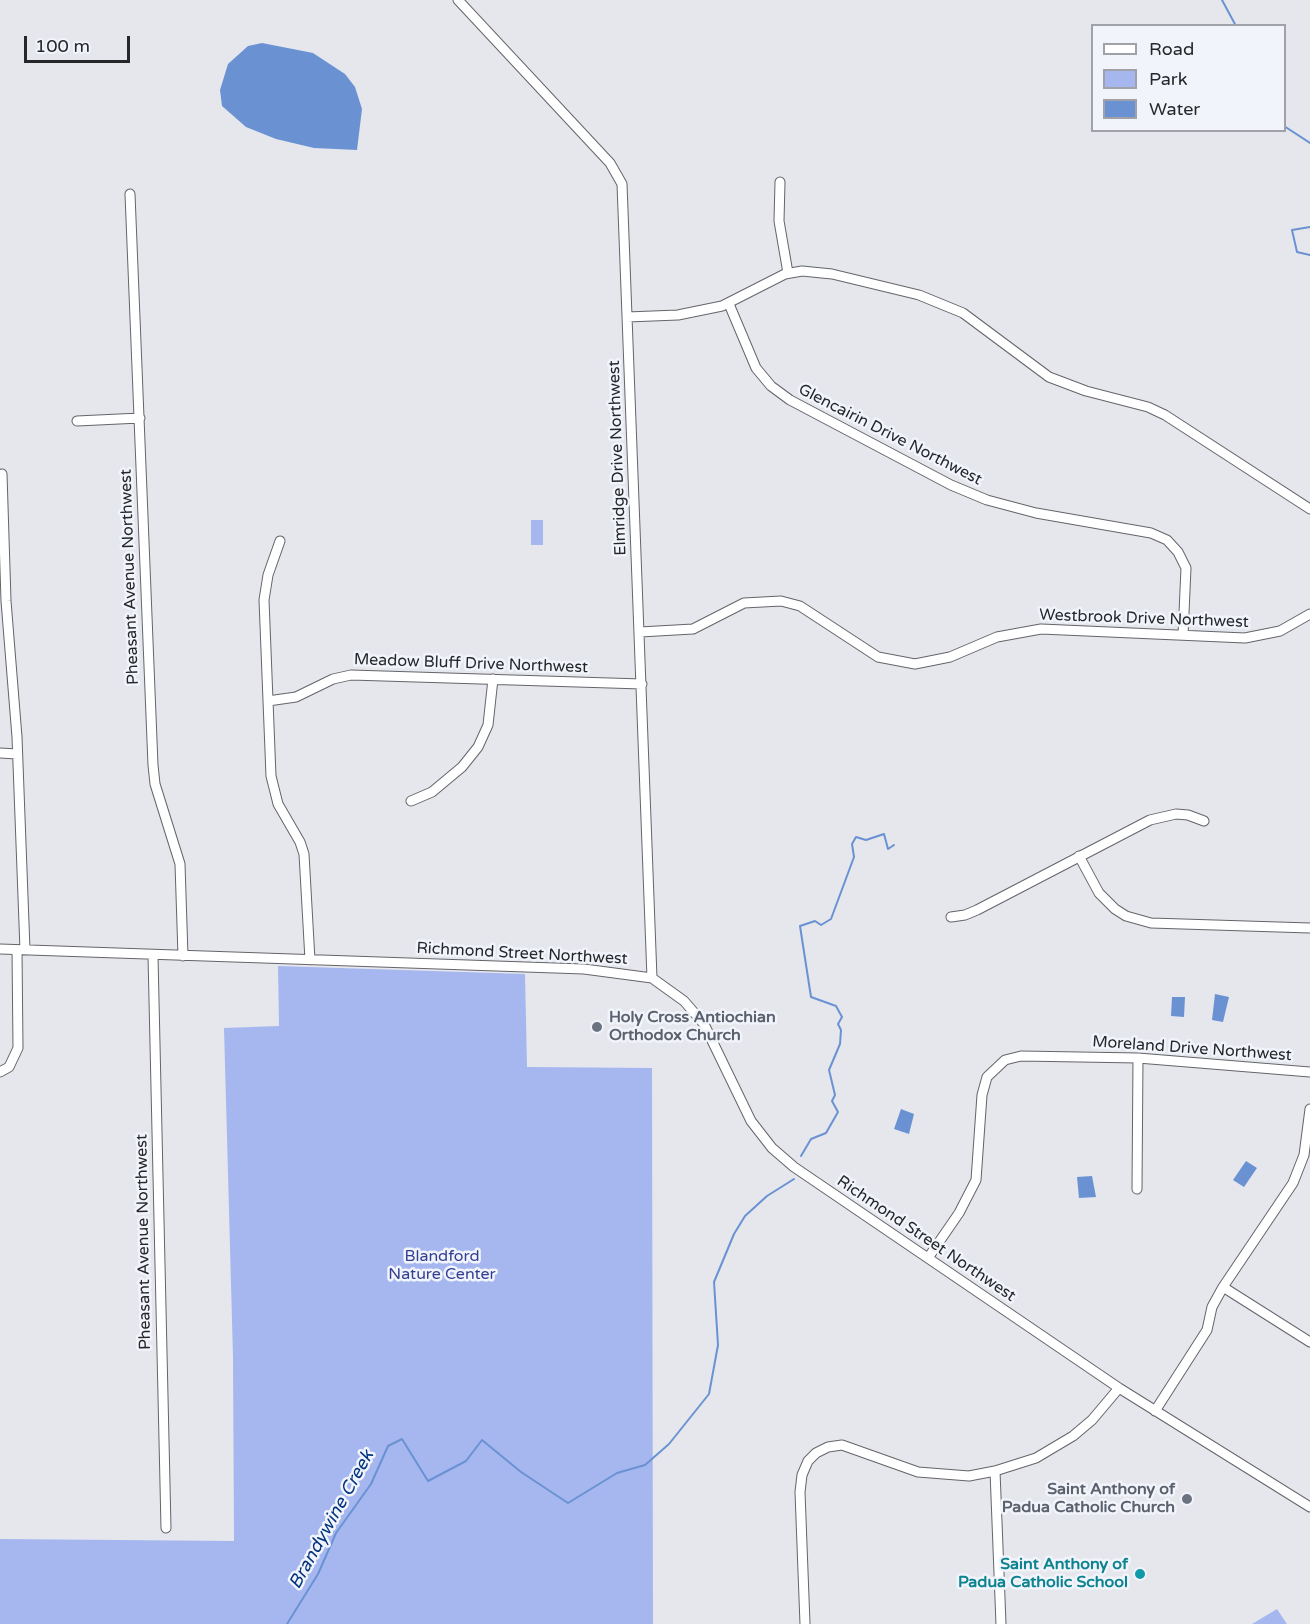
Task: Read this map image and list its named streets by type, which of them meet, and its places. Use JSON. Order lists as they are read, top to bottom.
{
  "streets": {
    "street": [
      "Glencairin Drive Northwest",
      "Elmridge Drive Northwest",
      "Pheasant Avenue Northwest",
      "Westbrook Drive Northwest",
      "Meadow Bluff Drive Northwest",
      "Richmond Street Northwest",
      "Moreland Drive Northwest"
    ]
  },
  "crossings": [
    ["Glencairin Drive Northwest", "Westbrook Drive Northwest"],
    ["Elmridge Drive Northwest", "Westbrook Drive Northwest"],
    ["Elmridge Drive Northwest", "Meadow Bluff Drive Northwest"],
    ["Elmridge Drive Northwest", "Richmond Street Northwest"],
    ["Pheasant Avenue Northwest", "Richmond Street Northwest"],
    ["Richmond Street Northwest", "Moreland Drive Northwest"]
  ],
  "water": ["Brandywine Creek"],
  "parks": ["Blandford Nature Center"],
  "places": ["Holy Cross Antiochian Orthodox Church", "Saint Anthony of Padua Catholic Church", "Saint Anthony of Padua Catholic School"],
  "legend": ["Road", "Park", "Water"],
  "scale_bar": "100 m"
}
